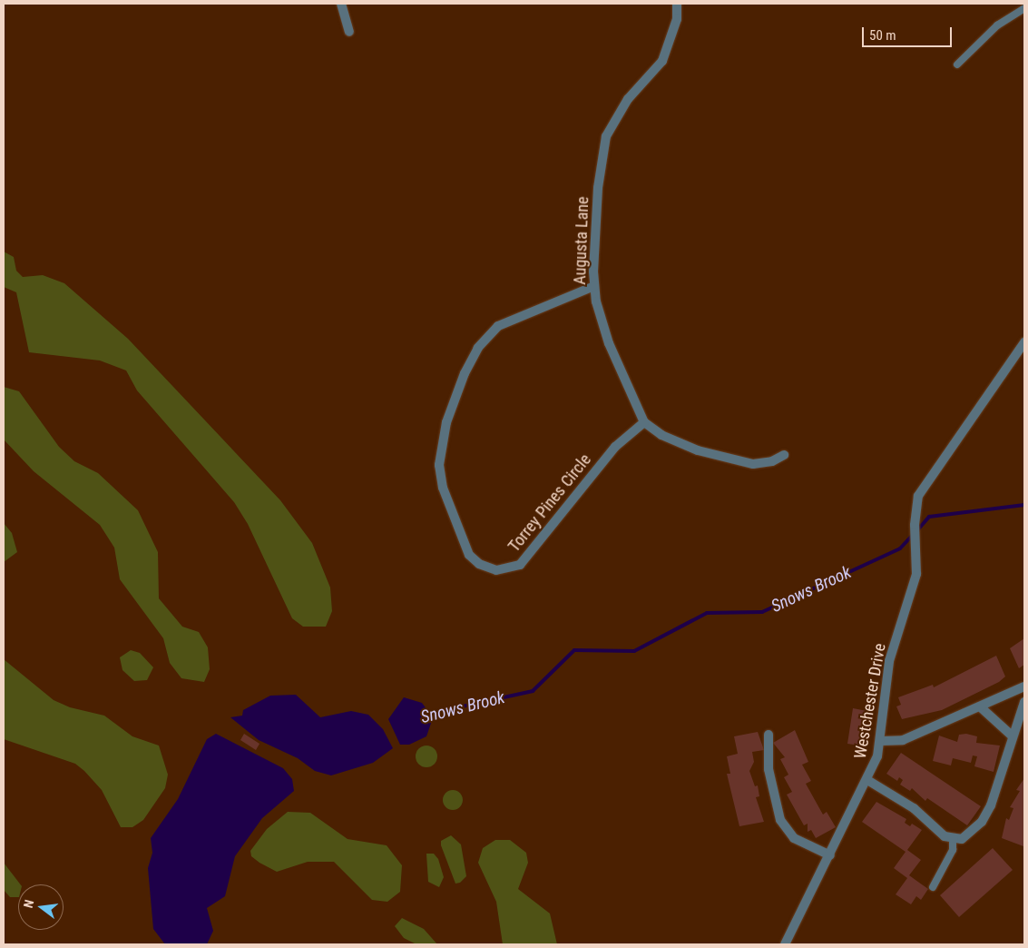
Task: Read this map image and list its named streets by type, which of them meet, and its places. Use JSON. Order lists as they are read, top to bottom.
{
  "streets": {
    "street": ["Augusta Lane", "Torrey Pines Circle", "Westchester Drive"]
  },
  "crossings": [
    ["Augusta Lane", "Torrey Pines Circle"]
  ],
  "water": ["Snows Brook"],
  "scale_bar": "50 m",
  "north": "left"
}
